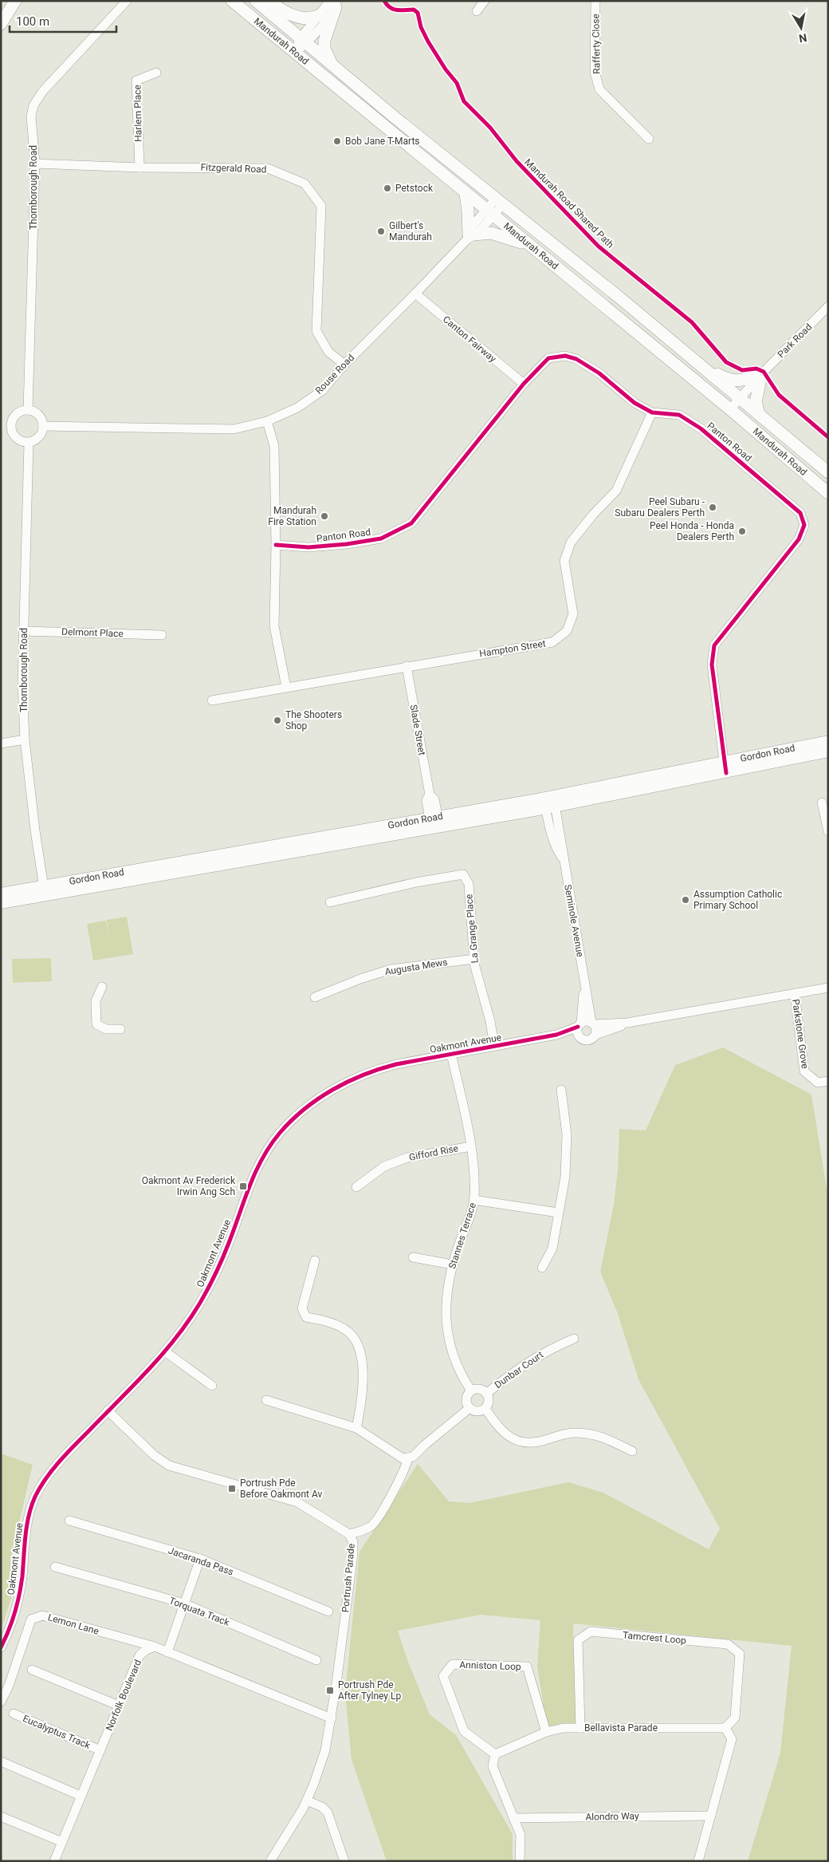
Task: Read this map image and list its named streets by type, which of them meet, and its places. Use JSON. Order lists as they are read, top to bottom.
{
  "streets": {
    "highway": ["Mandurah Road"],
    "main road": ["Gordon Road"],
    "street": [
      "Rafferty Close",
      "Harlem Place",
      "Fitzgerald Road",
      "Thornborough Road",
      "Canton Fairway",
      "Park Road",
      "Rouse Road",
      "Panton Road",
      "Delmont Place",
      "Hampton Street",
      "Slade Street",
      "Seminole Avenue",
      "La Grange Place",
      "Augusta Mews",
      "Parkstone Grove",
      "Oakmont Avenue",
      "Gifford Rise",
      "Stannes Terrace",
      "Dunbar Court",
      "Jacaranda Pass",
      "Portrush Parade",
      "Torquata Track",
      "Lemon Lane",
      "Tamcrest Loop",
      "Anniston Loop",
      "Norfolk Boulevard",
      "Bellavista Parade",
      "Eucalyptus Track",
      "Alondro Way"
    ],
    "cycle path": ["Mandurah Road Shared Path"]
  },
  "crossings": [
    ["Mandurah Road", "Park Road"],
    ["Mandurah Road", "Rouse Road"],
    ["Harlem Place", "Fitzgerald Road"],
    ["Fitzgerald Road", "Thornborough Road"],
    ["Fitzgerald Road", "Rouse Road"],
    ["Thornborough Road", "Rouse Road"],
    ["Thornborough Road", "Delmont Place"],
    ["Thornborough Road", "Gordon Road"],
    ["Canton Fairway", "Rouse Road"],
    ["Canton Fairway", "Panton Road"],
    ["Panton Road", "Hampton Street"],
    ["Panton Road", "Gordon Road"],
    ["Hampton Street", "Slade Street"],
    ["Slade Street", "Gordon Road"],
    ["Gordon Road", "Seminole Avenue"],
    ["Seminole Avenue", "Oakmont Avenue"],
    ["La Grange Place", "Augusta Mews"],
    ["La Grange Place", "Oakmont Avenue"],
    ["Oakmont Avenue", "Stannes Terrace"],
    ["Oakmont Avenue", "Portrush Parade"],
    ["Gifford Rise", "Stannes Terrace"],
    ["Stannes Terrace", "Dunbar Court"],
    ["Lemon Lane", "Norfolk Boulevard"],
    ["Tamcrest Loop", "Bellavista Parade"],
    ["Anniston Loop", "Bellavista Parade"],
    ["Norfolk Boulevard", "Eucalyptus Track"]
  ],
  "places": {
    "other": [
      "Bob Jane T-Marts",
      "Petstock",
      "Gilbert's Mandurah",
      "Peel Subaru - Subaru Dealers Perth",
      "Mandurah Fire Station",
      "Peel Honda - Honda Dealers Perth",
      "The Shooters Shop",
      "Assumption Catholic Primary School"
    ],
    "transit": ["Oakmont Av Frederick Irwin Ang Sch", "Portrush Pde Before Oakmont Av", "Portrush Pde After Tylney Lp"]
  },
  "scale_bar": "100 m",
  "north": "bottom"
}
